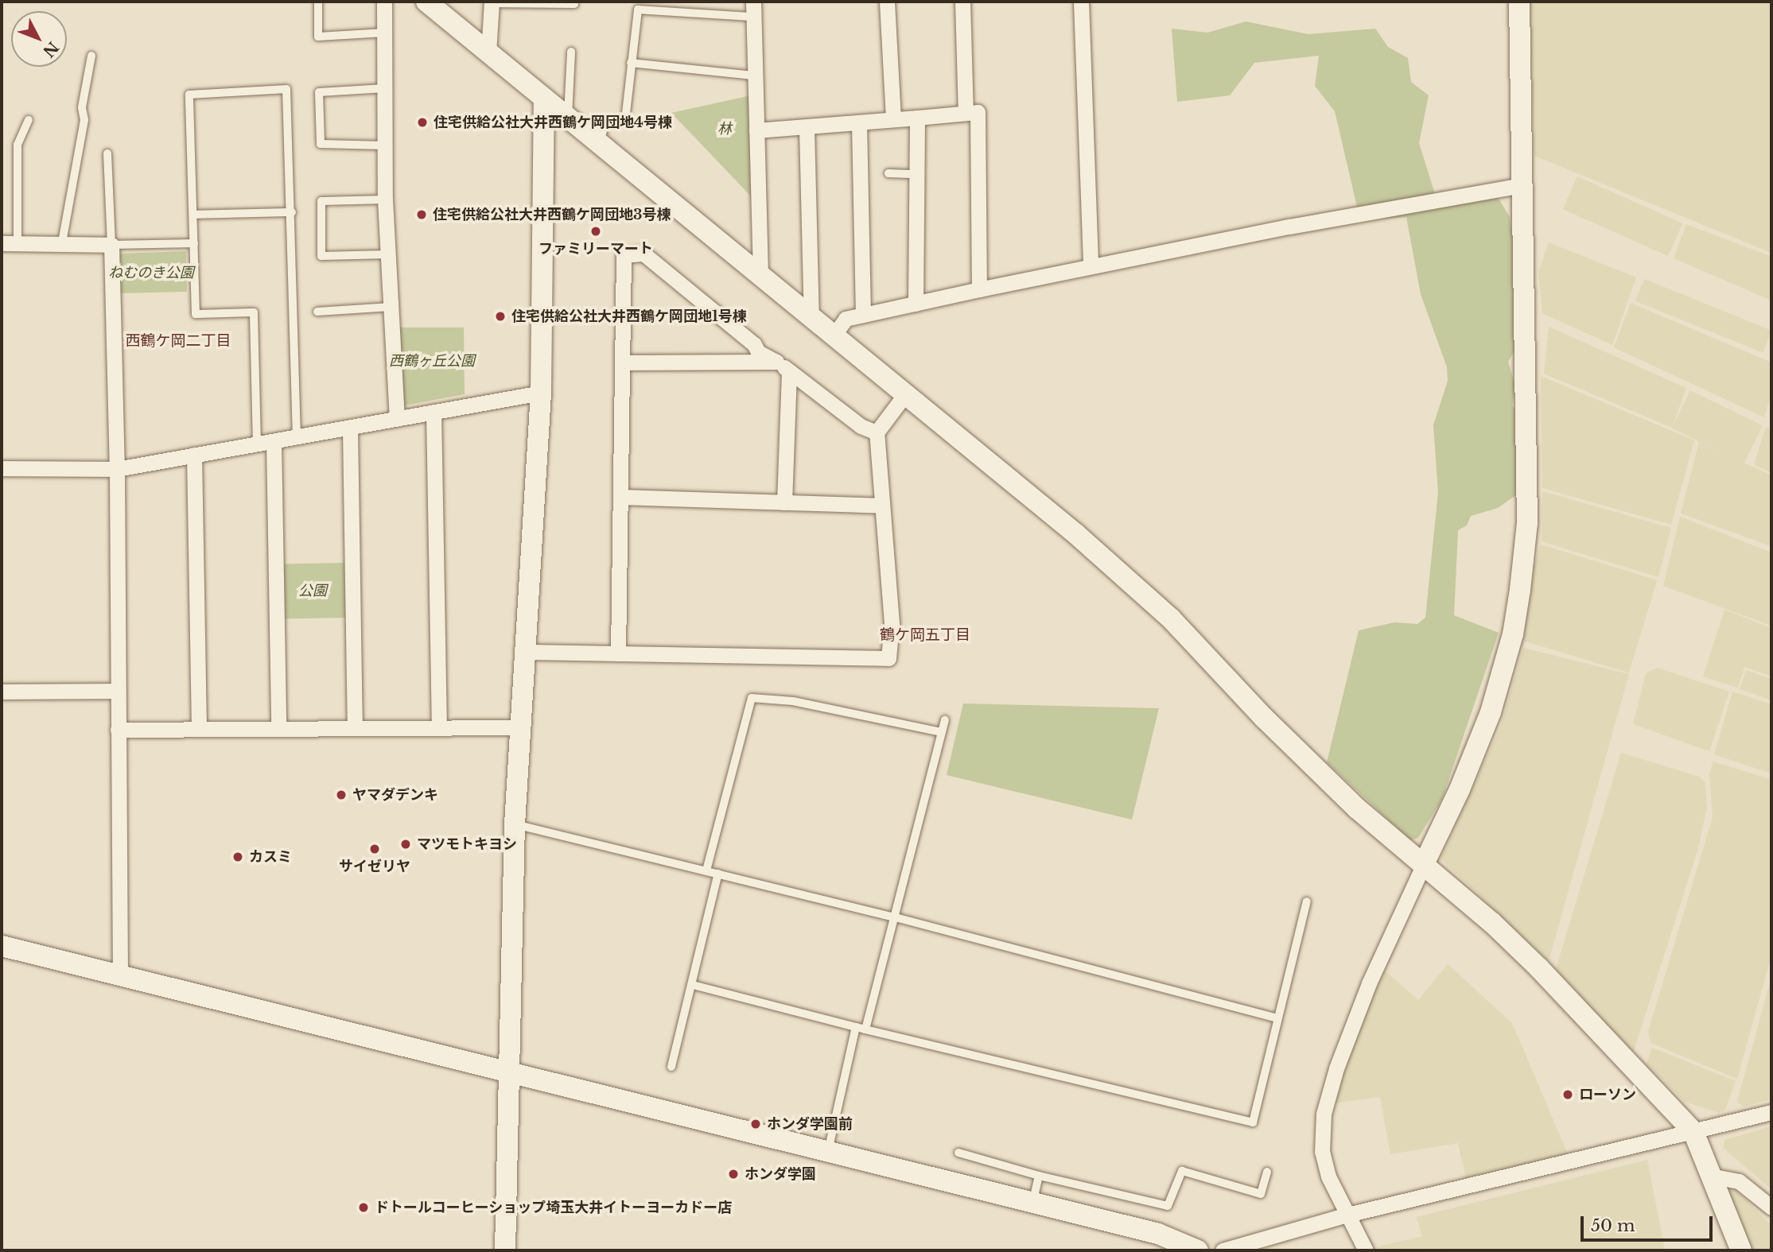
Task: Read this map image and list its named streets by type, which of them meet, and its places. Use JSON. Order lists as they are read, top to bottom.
{
  "districts": ["西鶴ケ岡二丁目", "鶴ケ岡五丁目"],
  "parks": [
    "林",
    "ねむのき公園",
    "西鶴ヶ丘公園",
    "公園"
  ],
  "places": [
    "住宅供給公社大井西鶴ケ岡団地4号棟",
    "住宅供給公社大井西鶴ケ岡団地3号棟",
    "ファミリーマート",
    "住宅供給公社大井西鶴ケ岡団地1号棟",
    "ヤマダデンキ",
    "マツモトキヨシ",
    "サイゼリヤ",
    "カスミ",
    "ローソン",
    "ホンダ学園前",
    "ホンダ学園",
    "ドトールコーヒーショップ埼玉大井イトーヨーカドー店"
  ],
  "scale_bar": "50 m",
  "north": "bottom right"
}
